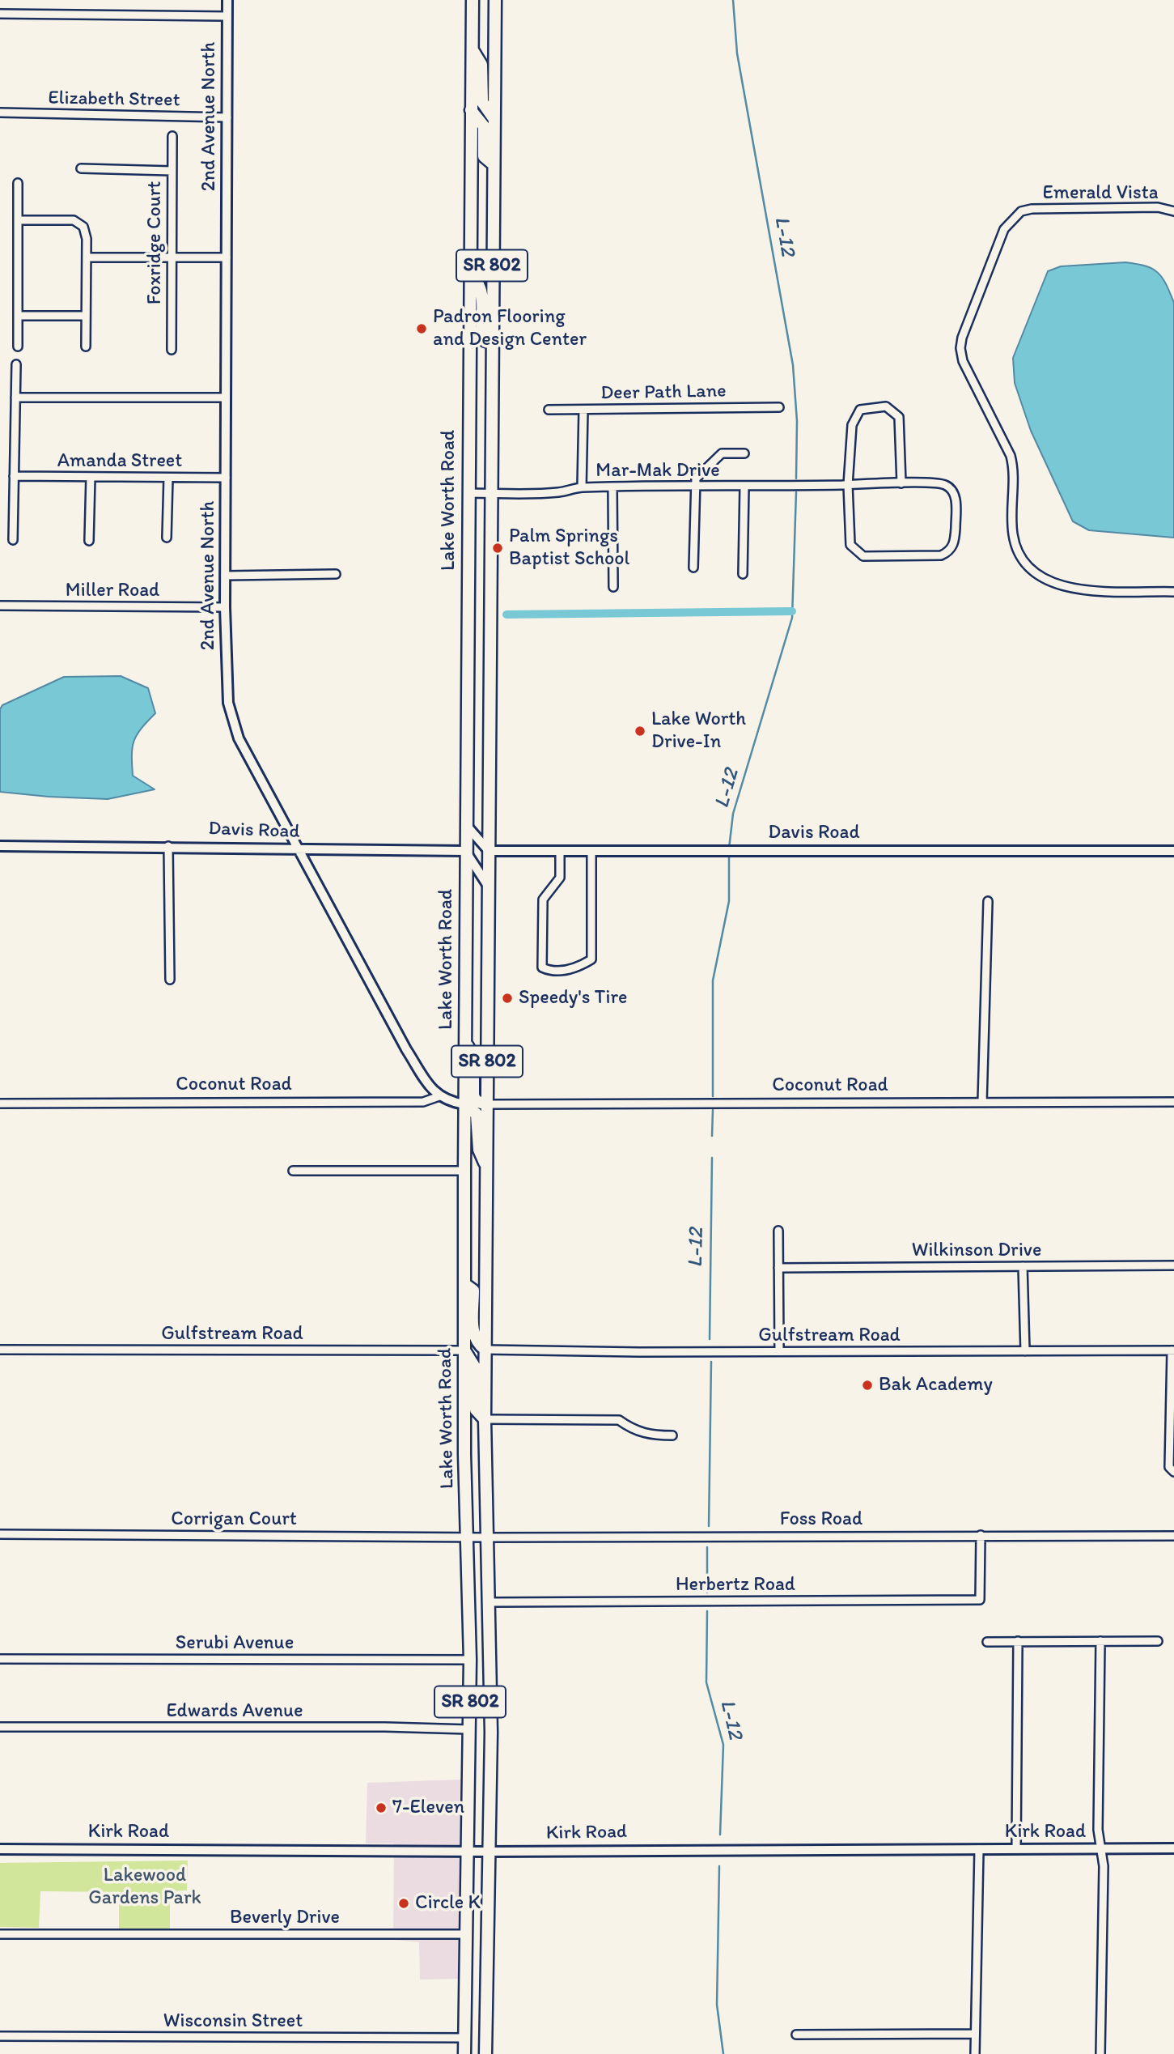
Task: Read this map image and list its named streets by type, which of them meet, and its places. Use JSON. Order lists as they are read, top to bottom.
{
  "streets": {
    "main road": ["SR 802", "Lake Worth Road"],
    "street": [
      "Elizabeth Street",
      "2nd Avenue North",
      "Emerald Vista",
      "Foxridge Court",
      "Deer Path Lane",
      "Amanda Street",
      "Mar-Mak Drive",
      "Miller Road",
      "Davis Road",
      "Coconut Road",
      "Wilkinson Drive",
      "Gulfstream Road",
      "Corrigan Court",
      "Foss Road",
      "Herbertz Road",
      "Serubi Avenue",
      "Edwards Avenue",
      "Kirk Road",
      "Beverly Drive",
      "Wisconsin Street"
    ]
  },
  "crossings": [
    ["Elizabeth Street", "2nd Avenue North"],
    ["2nd Avenue North", "Amanda Street"],
    ["2nd Avenue North", "Miller Road"],
    ["2nd Avenue North", "Davis Road"],
    ["2nd Avenue North", "Coconut Road"],
    ["Mar-Mak Drive", "Lake Worth Road"],
    ["Lake Worth Road", "Davis Road"],
    ["Lake Worth Road", "Coconut Road"],
    ["Lake Worth Road", "Gulfstream Road"],
    ["Lake Worth Road", "Corrigan Court"],
    ["Lake Worth Road", "Foss Road"],
    ["Lake Worth Road", "Herbertz Road"],
    ["Lake Worth Road", "Serubi Avenue"],
    ["Lake Worth Road", "Edwards Avenue"],
    ["Lake Worth Road", "Kirk Road"],
    ["Lake Worth Road", "Beverly Drive"],
    ["Lake Worth Road", "Wisconsin Street"],
    ["Corrigan Court", "Foss Road"],
    ["Foss Road", "Herbertz Road"]
  ],
  "water": ["L-12"],
  "parks": ["Lakewood Gardens Park"],
  "places": [
    "Padron Flooring and Design Center",
    "Palm Springs Baptist School",
    "Lake Worth Drive-In",
    "Speedy's Tire",
    "Bak Academy",
    "7-Eleven",
    "Circle K"
  ]
}
